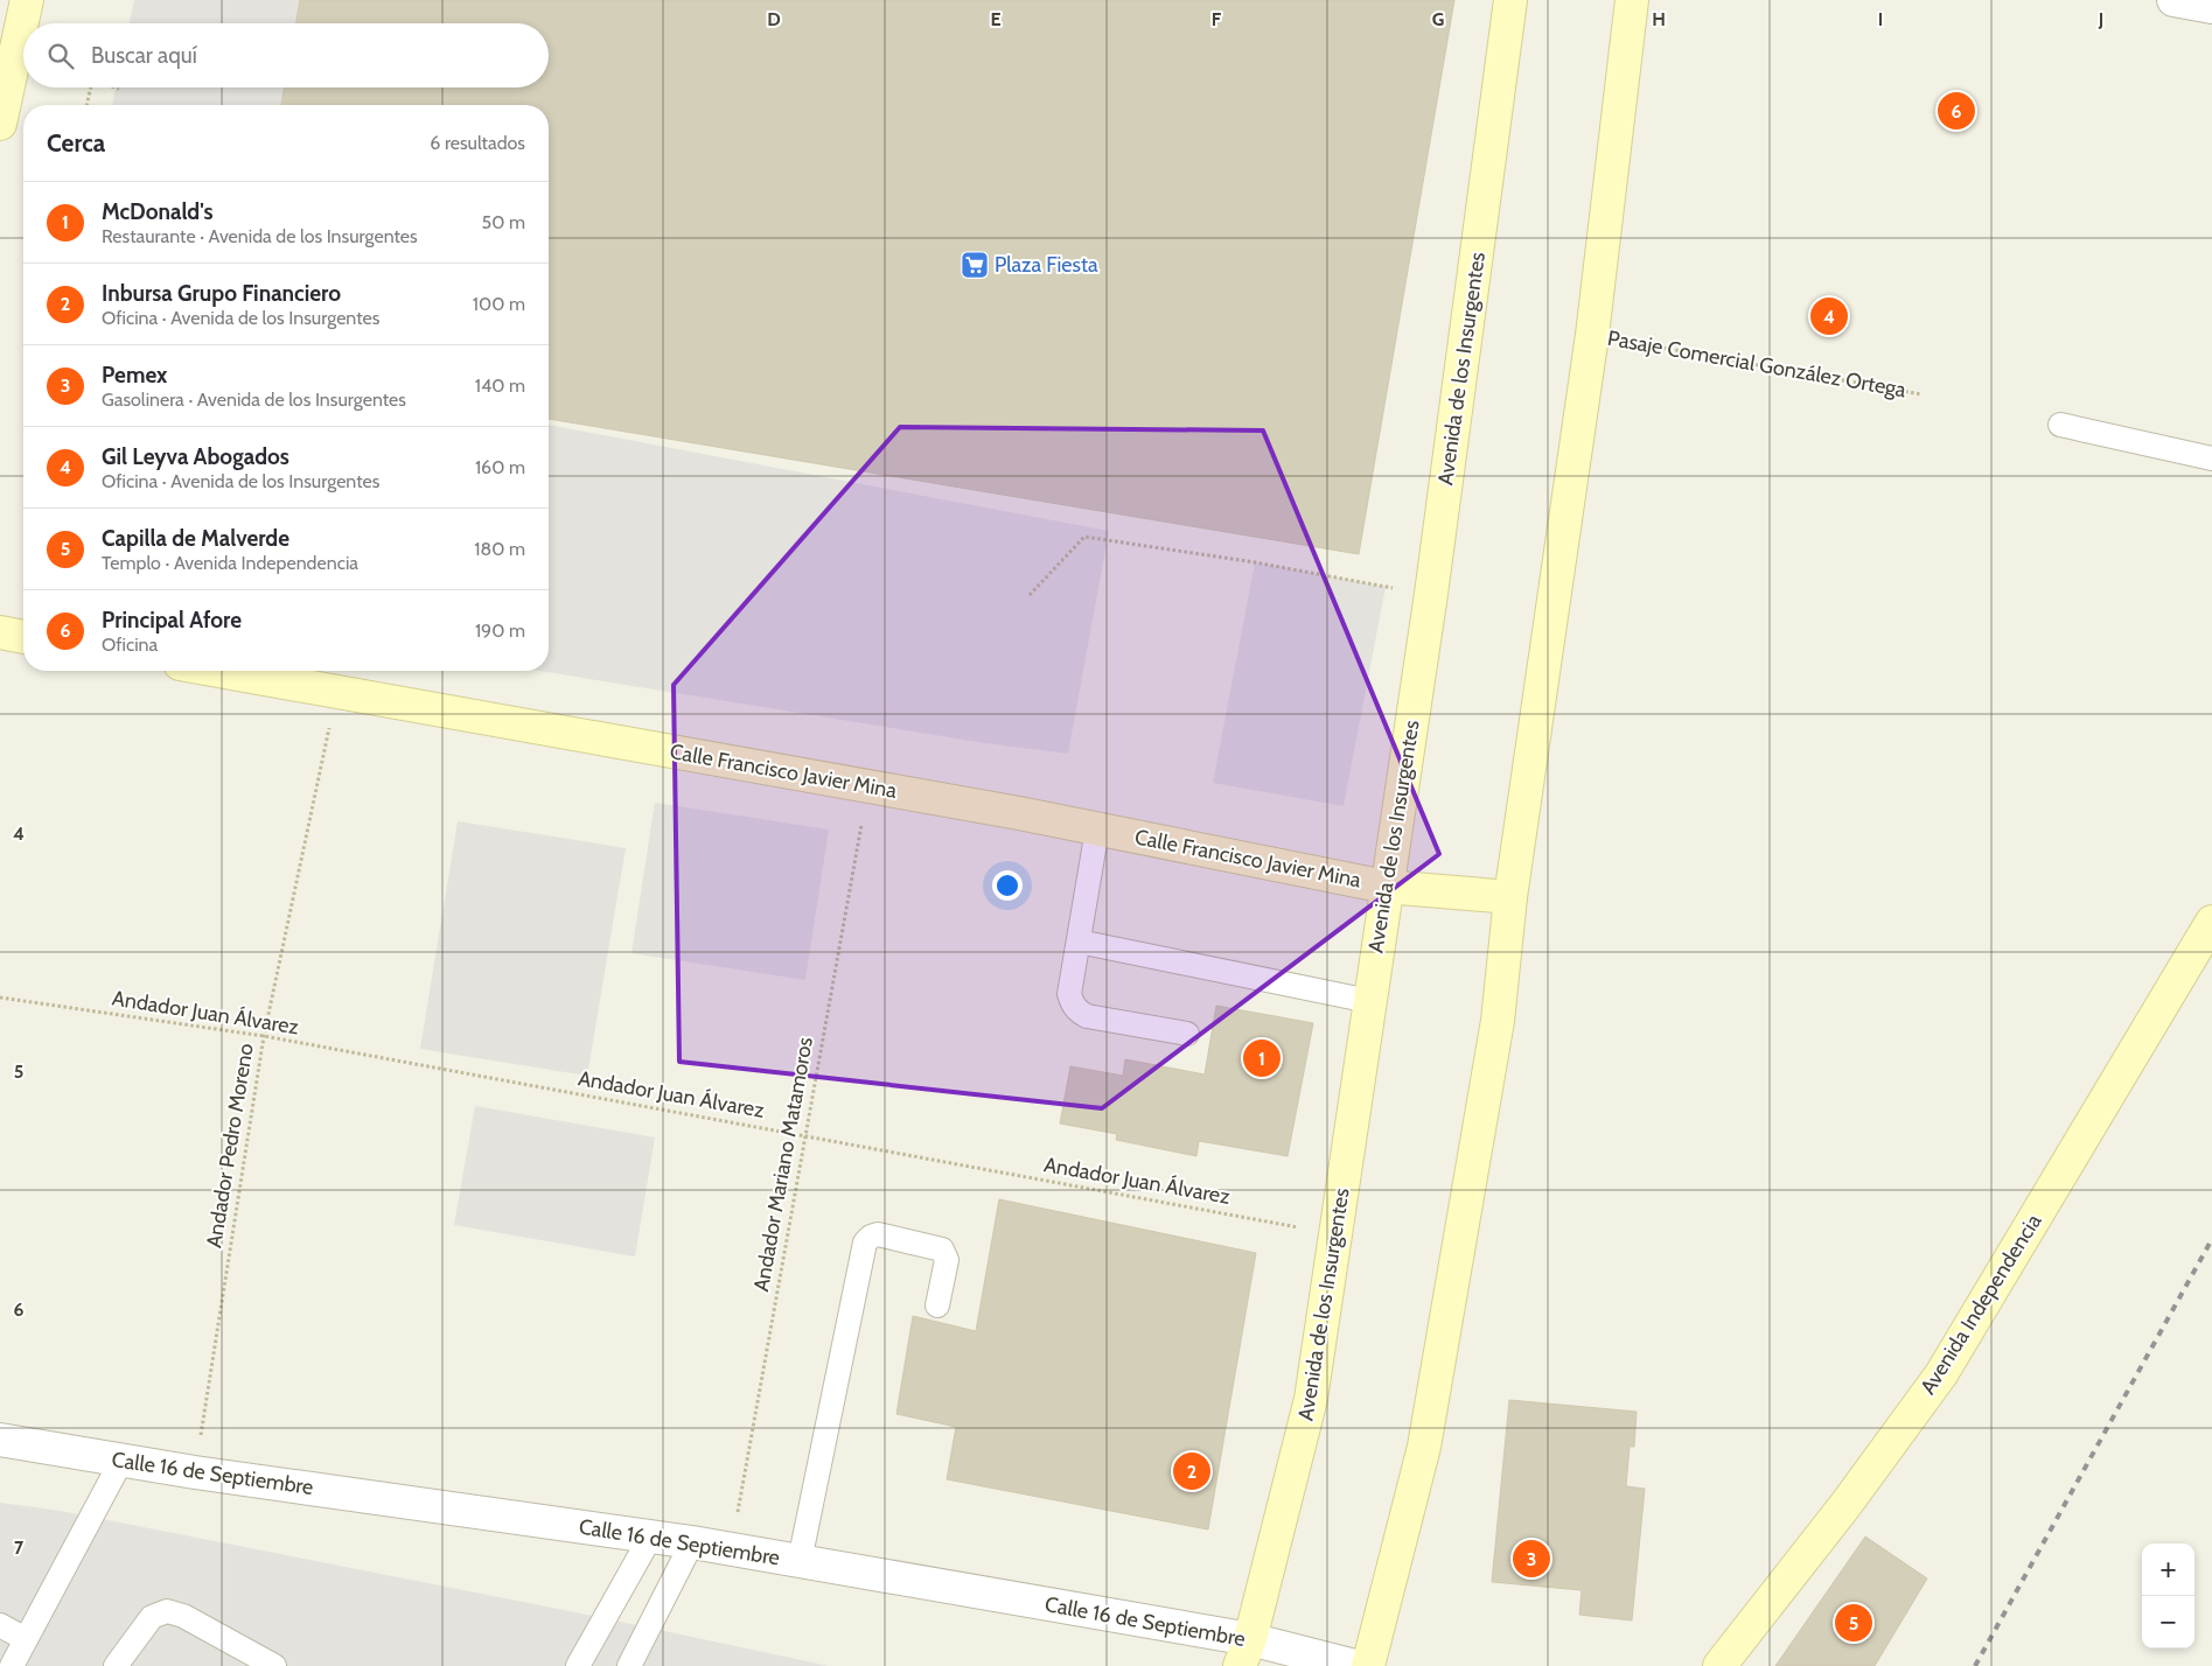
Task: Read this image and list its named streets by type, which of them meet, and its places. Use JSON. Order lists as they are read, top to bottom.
{
  "streets": {
    "main road": ["Avenida de los Insurgentes", "Calle Francisco Javier Mina", "Avenida Independencia"],
    "street": ["Calle 16 de Septiembre"],
    "path": [
      "Pasaje Comercial González Ortega",
      "Andador Juan Álvarez",
      "Andador Pedro Moreno",
      "Andador Mariano Matamoros"
    ]
  },
  "crossings": [
    ["Avenida de los Insurgentes", "Calle Francisco Javier Mina"],
    ["Avenida de los Insurgentes", "Andador Juan Álvarez"],
    ["Avenida de los Insurgentes", "Calle 16 de Septiembre"],
    ["Calle Francisco Javier Mina", "Andador Pedro Moreno"],
    ["Calle Francisco Javier Mina", "Andador Mariano Matamoros"],
    ["Andador Juan Álvarez", "Andador Pedro Moreno"],
    ["Andador Juan Álvarez", "Andador Mariano Matamoros"],
    ["Andador Pedro Moreno", "Calle 16 de Septiembre"],
    ["Andador Mariano Matamoros", "Calle 16 de Septiembre"]
  ],
  "places": {
    "supermarket": ["Plaza Fiesta"]
  },
  "page": {
    "search": "Buscar aquí",
    "pins": [
      "6",
      "4",
      "1",
      "2",
      "3",
      "5"
    ],
    "heading": ["Cerca", "6 resultados"],
    "list": [
      {
        "mark": "1",
        "name": "McDonald's",
        "note": "Restaurante · Avenida de los Insurgentes",
        "value": "50 m"
      },
      {
        "mark": "2",
        "name": "Inbursa Grupo Financiero",
        "note": "Oficina · Avenida de los Insurgentes",
        "value": "100 m"
      },
      {
        "mark": "3",
        "name": "Pemex",
        "note": "Gasolinera · Avenida de los Insurgentes",
        "value": "140 m"
      },
      {
        "mark": "4",
        "name": "Gil Leyva Abogados",
        "note": "Oficina · Avenida de los Insurgentes",
        "value": "160 m"
      },
      {
        "mark": "5",
        "name": "Capilla de Malverde",
        "note": "Templo · Avenida Independencia",
        "value": "180 m"
      },
      {
        "mark": "6",
        "name": "Principal Afore",
        "note": "Oficina",
        "value": "190 m"
      }
    ],
    "map_buttons": ["+", "−"]
  },
  "grid": {
    "columns": [
      "D",
      "E",
      "F",
      "G",
      "H",
      "I",
      "J"
    ],
    "rows": [
      "4",
      "5",
      "6",
      "7"
    ]
  }
}
